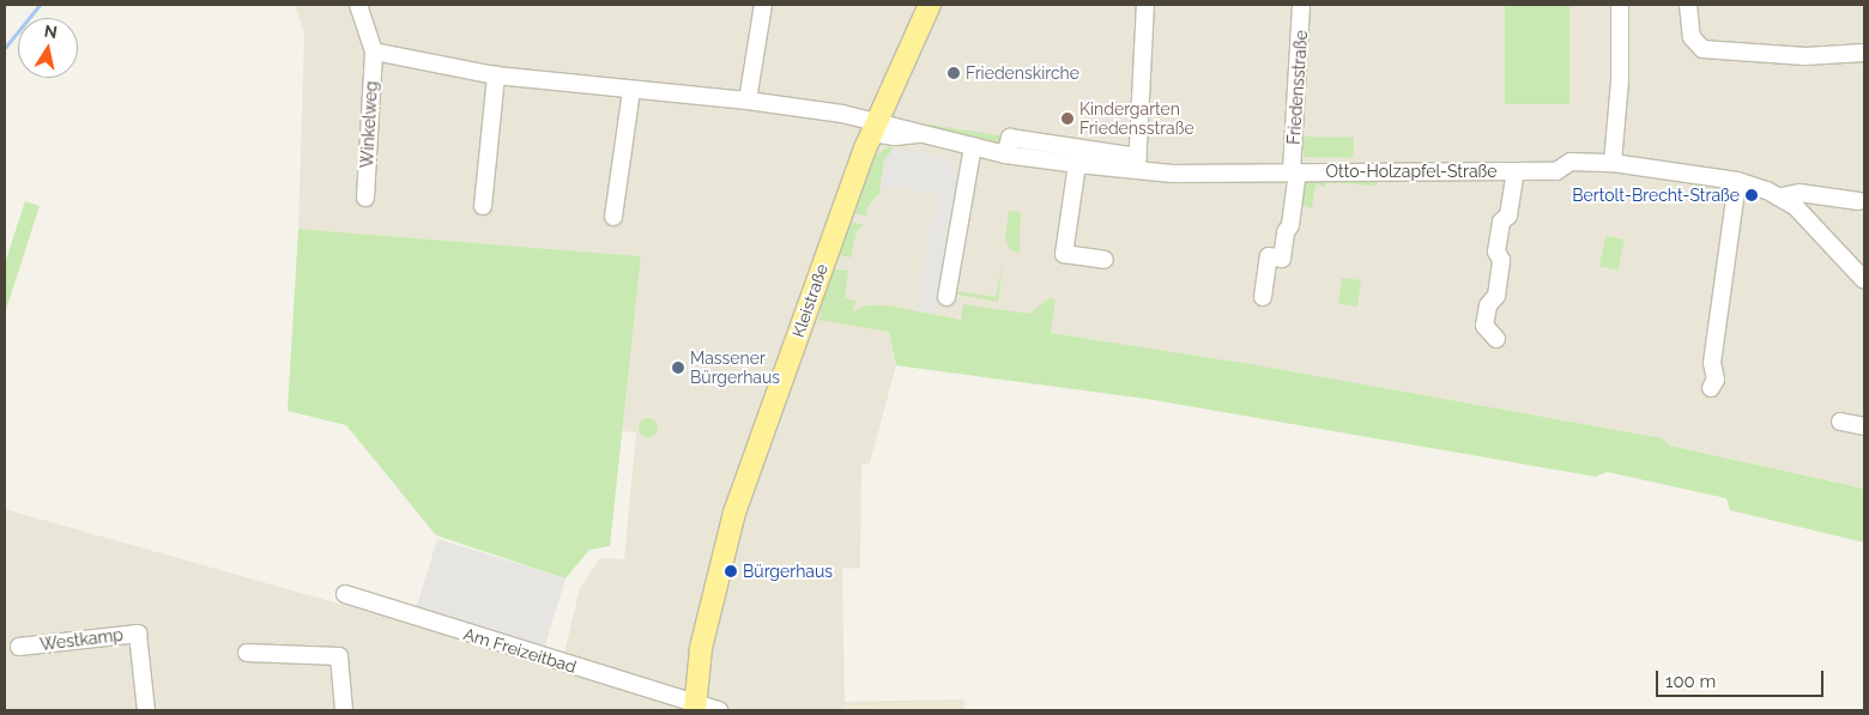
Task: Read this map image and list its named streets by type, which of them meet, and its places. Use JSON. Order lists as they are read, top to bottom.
{
  "streets": {
    "main road": ["Kleistraße"],
    "street": [
      "Friedensstraße",
      "Winkelweg",
      "Otto-Holzapfel-Straße",
      "Westkamp",
      "Am Freizeitbad"
    ]
  },
  "crossings": [
    ["Friedensstraße", "Otto-Holzapfel-Straße"],
    ["Otto-Holzapfel-Straße", "Kleistraße"],
    ["Kleistraße", "Am Freizeitbad"]
  ],
  "places": [
    "Friedenskirche",
    "Kindergarten Friedensstraße",
    "Bertolt-Brecht-Straße",
    "Massener Bürgerhaus",
    "Bürgerhaus"
  ],
  "scale_bar": "100 m",
  "north": "top"
}
